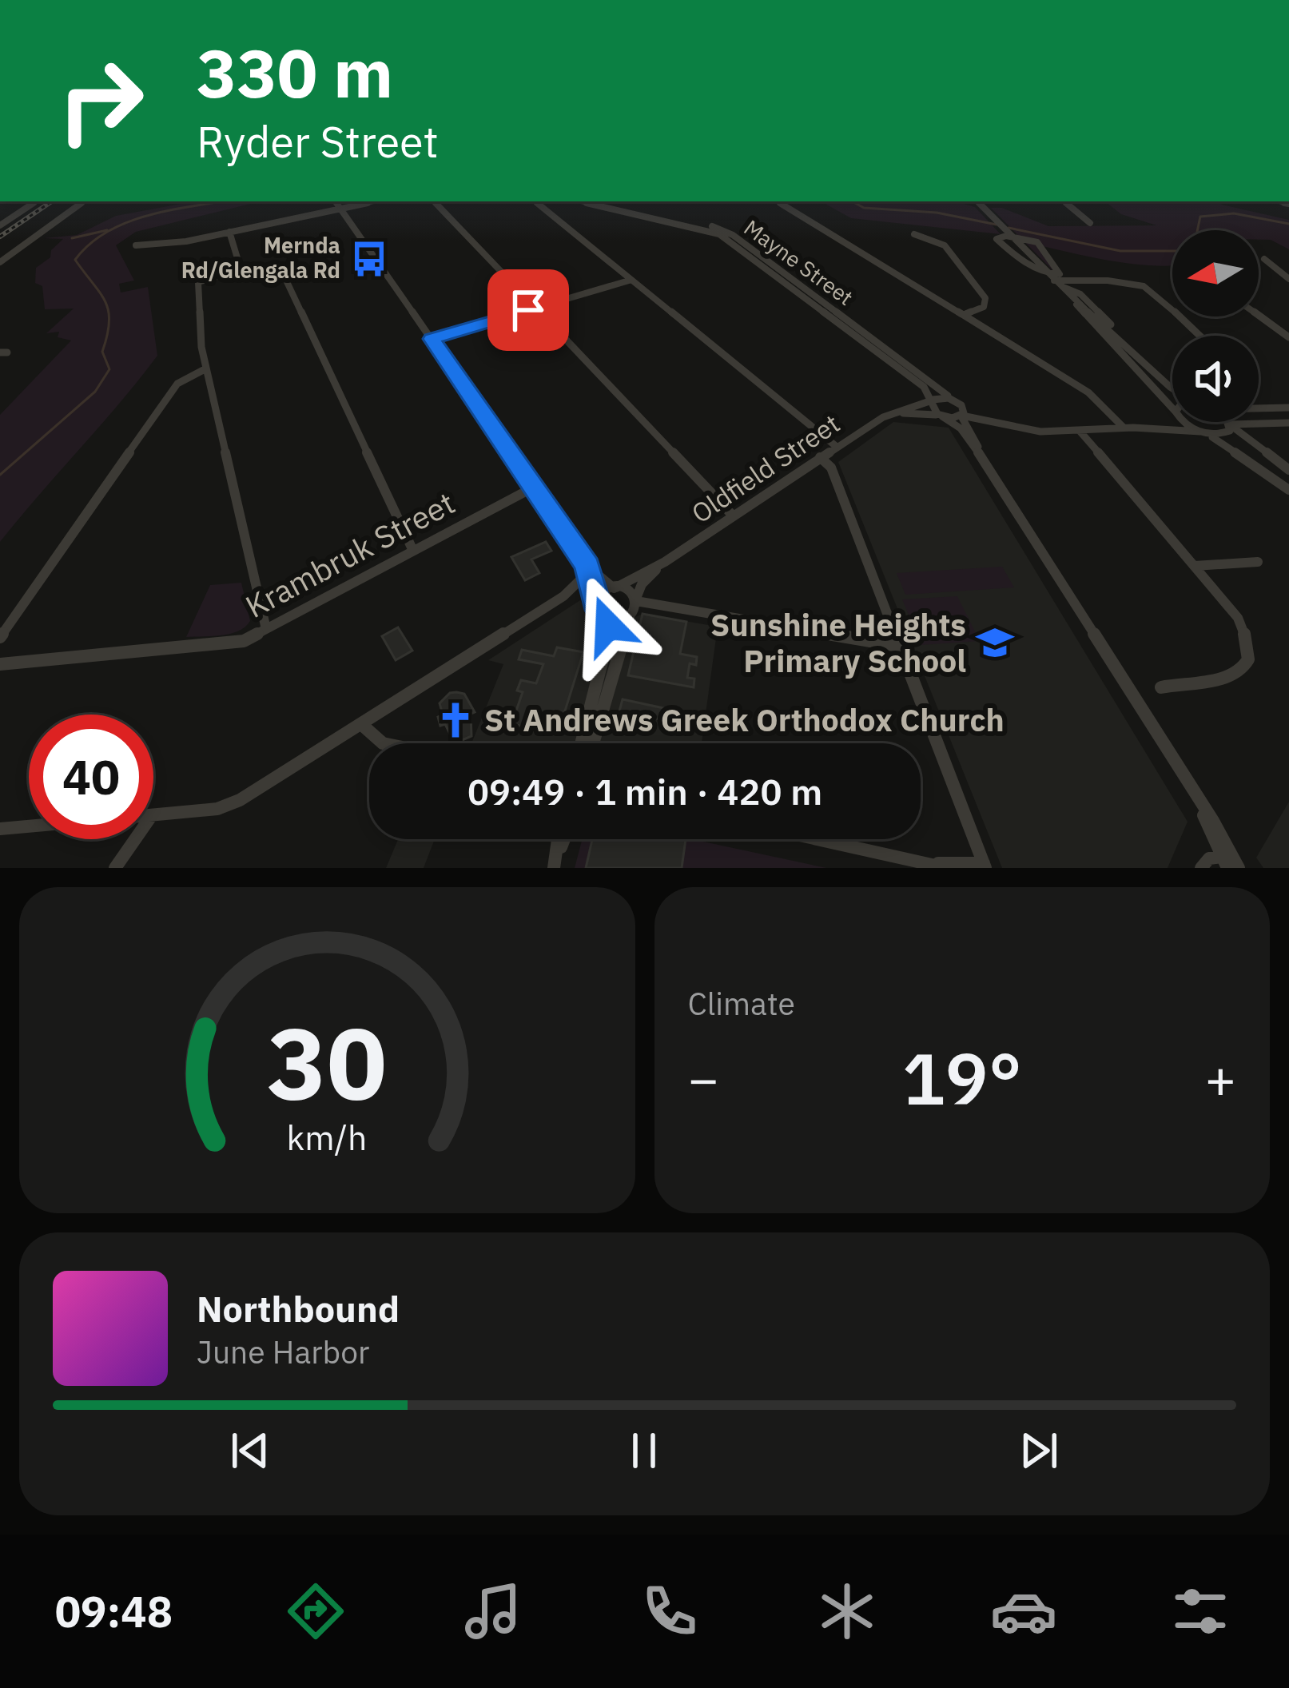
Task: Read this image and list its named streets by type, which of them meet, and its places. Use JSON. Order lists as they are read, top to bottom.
{
  "streets": {
    "street": ["Mayne Street", "Oldfield Street", "Krambruk Street"]
  },
  "crossings": [
    ["Mayne Street", "Oldfield Street"]
  ],
  "places": {
    "bus stop": ["Mernda Rd/Glengala Rd"],
    "school or university": ["Sunshine Heights Primary School"],
    "church": ["St Andrews Greek Orthodox Church"]
  },
  "north": "left",
  "page": {
    "turn": ["330 m", "Ryder Street"],
    "limit": "40",
    "trip": "09:49 · 1 min · 420 m",
    "tile": "Climate",
    "heat": ["−", "19°", "+"],
    "song": ["Northbound", "June Harbor"],
    "tabs": "09:48",
    "gauge": ["30", "km/h"]
  }
}
